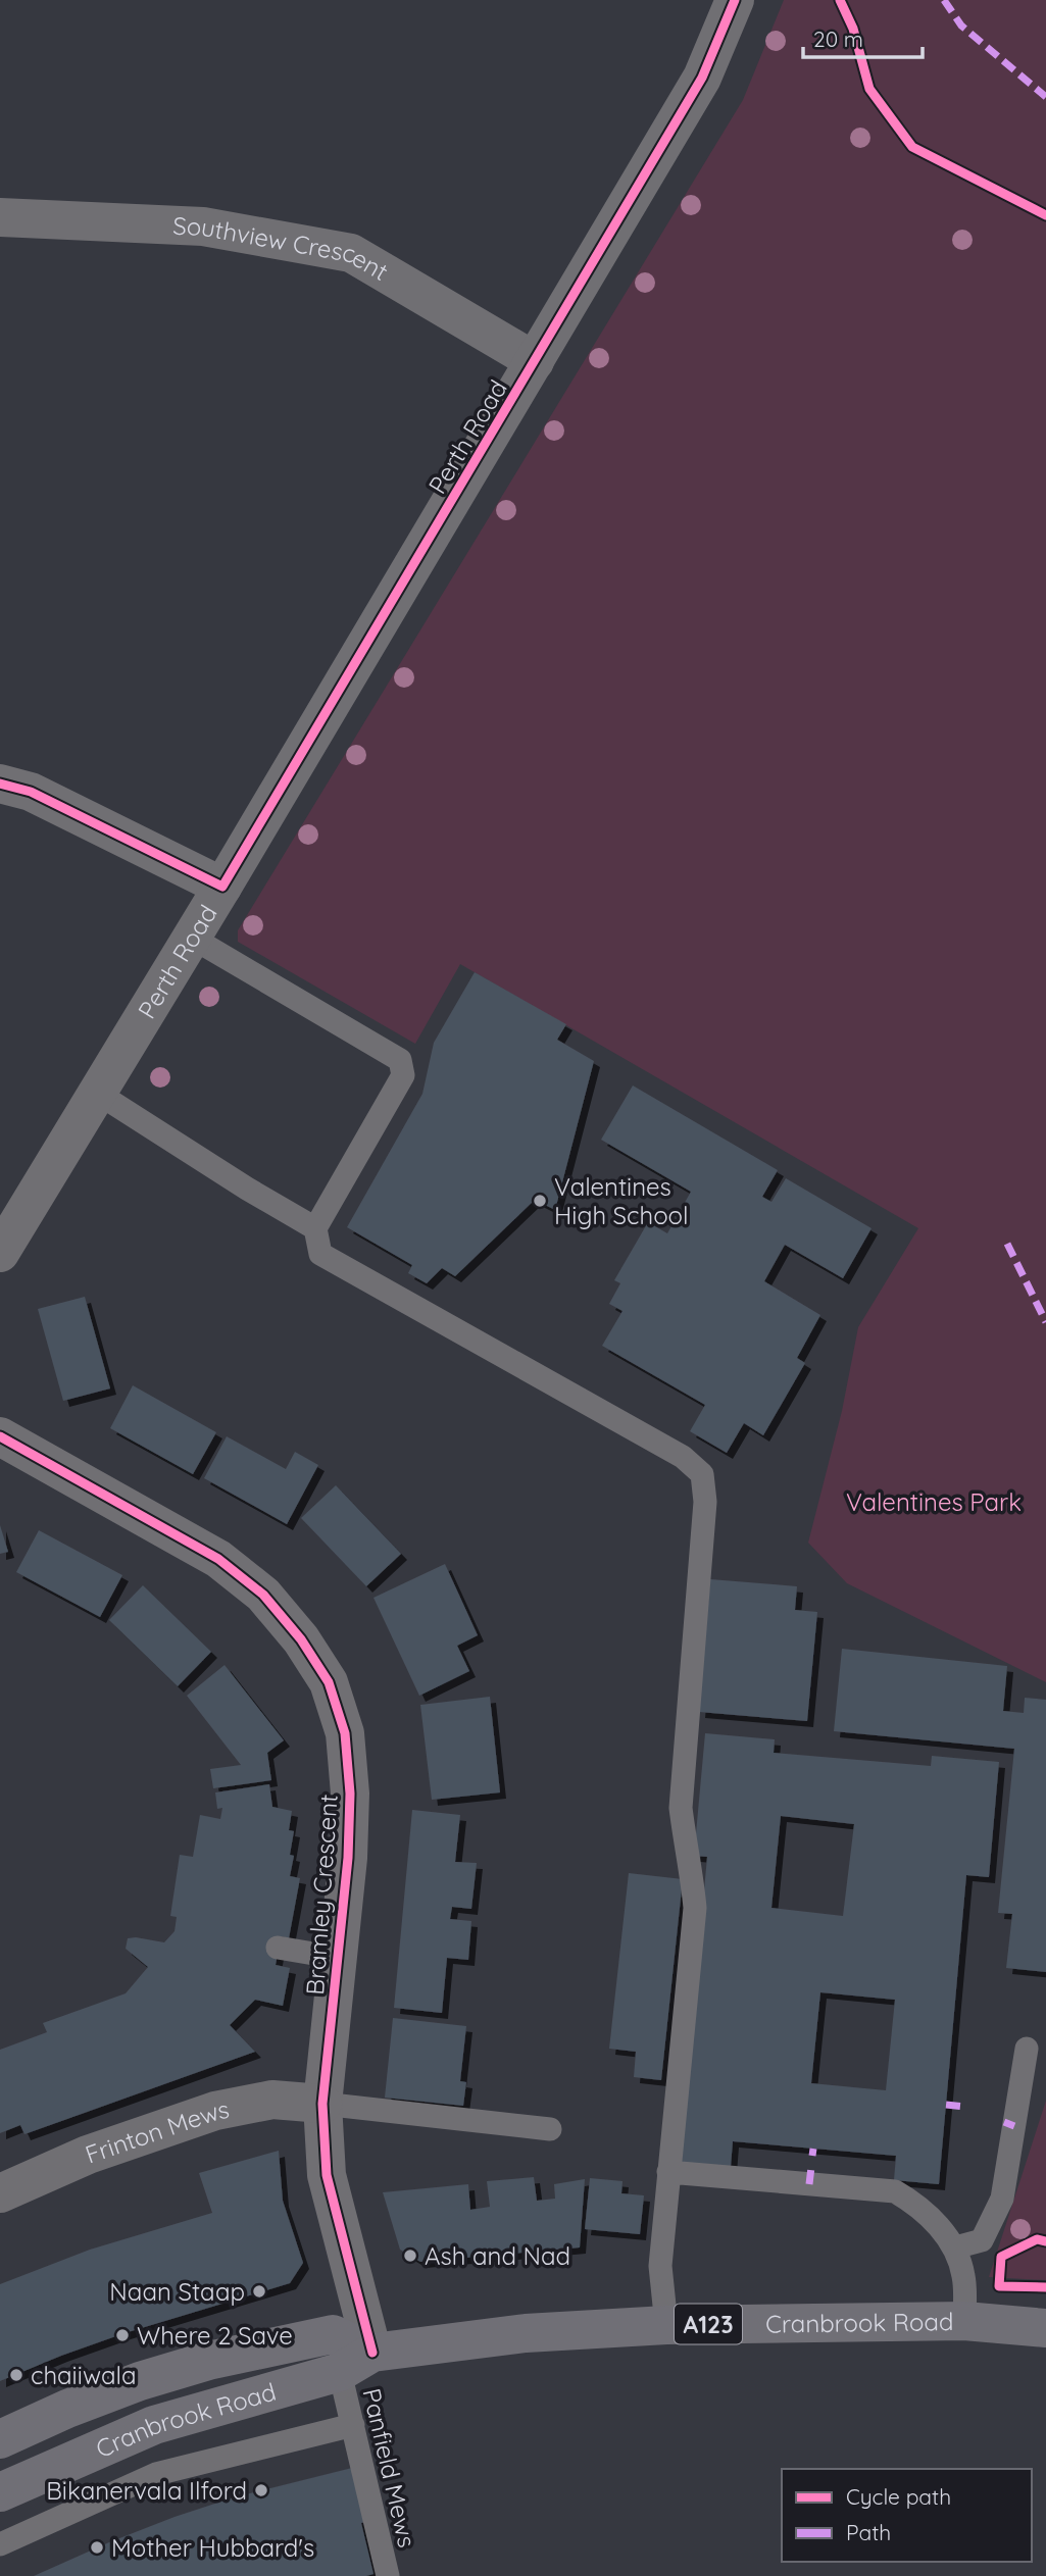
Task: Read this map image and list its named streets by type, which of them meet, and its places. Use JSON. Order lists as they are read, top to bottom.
{
  "streets": {
    "main road": ["Cranbrook Road", "A123"],
    "street": [
      "Southview Crescent",
      "Perth Road",
      "Bramley Crescent",
      "Frinton Mews"
    ],
    "lane": ["Panfield Mews"]
  },
  "crossings": [
    ["Southview Crescent", "Perth Road"],
    ["Bramley Crescent", "Frinton Mews"],
    ["Bramley Crescent", "Cranbrook Road"],
    ["Bramley Crescent", "Panfield Mews"],
    ["Cranbrook Road", "Panfield Mews"]
  ],
  "parks": ["Valentines Park"],
  "places": [
    "Valentines High School",
    "Ash and Nad",
    "Naan Staap",
    "Where 2 Save",
    "chaiiwala",
    "Bikanervala Ilford",
    "Mother Hubbard's"
  ],
  "legend": ["Cycle path", "Path"],
  "scale_bar": "20 m"
}
